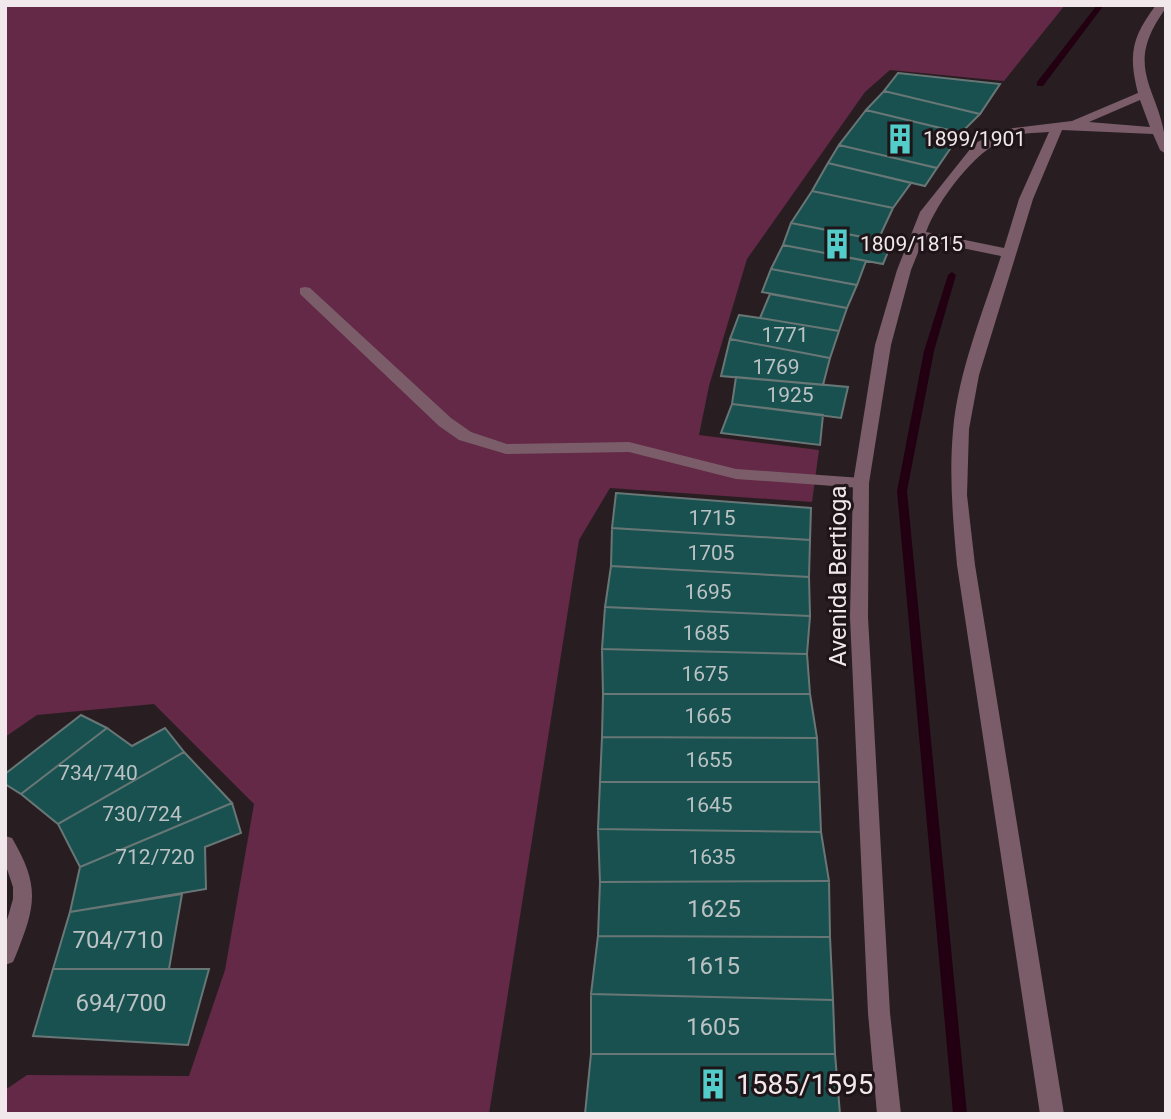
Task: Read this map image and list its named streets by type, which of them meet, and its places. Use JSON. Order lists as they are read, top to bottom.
{
  "streets": {
    "street": ["Avenida Bertioga"]
  },
  "places": {
    "building": ["1899/1901", "1809/1815", "1585/1595"]
  },
  "house_numbers": [
    "1771",
    "1769",
    "1925",
    "1715",
    "1705",
    "1695",
    "1685",
    "1675",
    "1665",
    "1655",
    "734/740",
    "1645",
    "730/724",
    "712/720",
    "1635",
    "1625",
    "704/710",
    "1615",
    "694/700",
    "1605"
  ]
}
